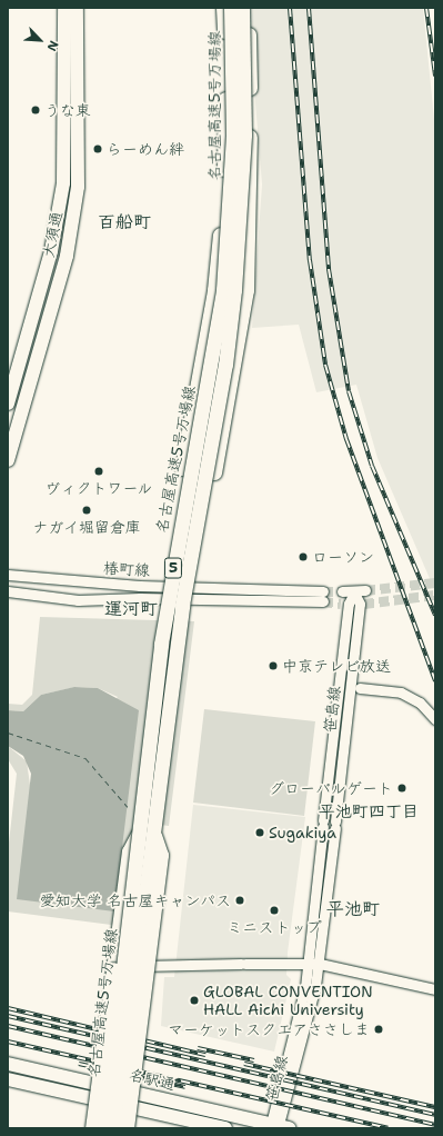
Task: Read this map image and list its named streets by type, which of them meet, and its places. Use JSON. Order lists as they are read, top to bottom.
{
  "streets": {
    "highway": ["名古屋高速5号万場線", "5"],
    "main road": ["大須通", "名駅通"],
    "street": ["椿町線", "笹島線"]
  },
  "crossings": [
    ["笹島線", "名駅通"]
  ],
  "districts": [
    "百船町",
    "運河町",
    "平池町四丁目",
    "平池町"
  ],
  "places": [
    "うな東",
    "らーめん絆",
    "ヴィクトワール",
    "ナガイ堀留倉庫",
    "ローソン",
    "中京テレビ放送",
    "グローバルゲート",
    "Sugakiya",
    "愛知大学 名古屋キャンパス",
    "ミニストップ",
    "GLOBAL CONVENTION HALL Aichi University",
    "マーケットスクエアささしま"
  ],
  "north": "bottom right"
}
